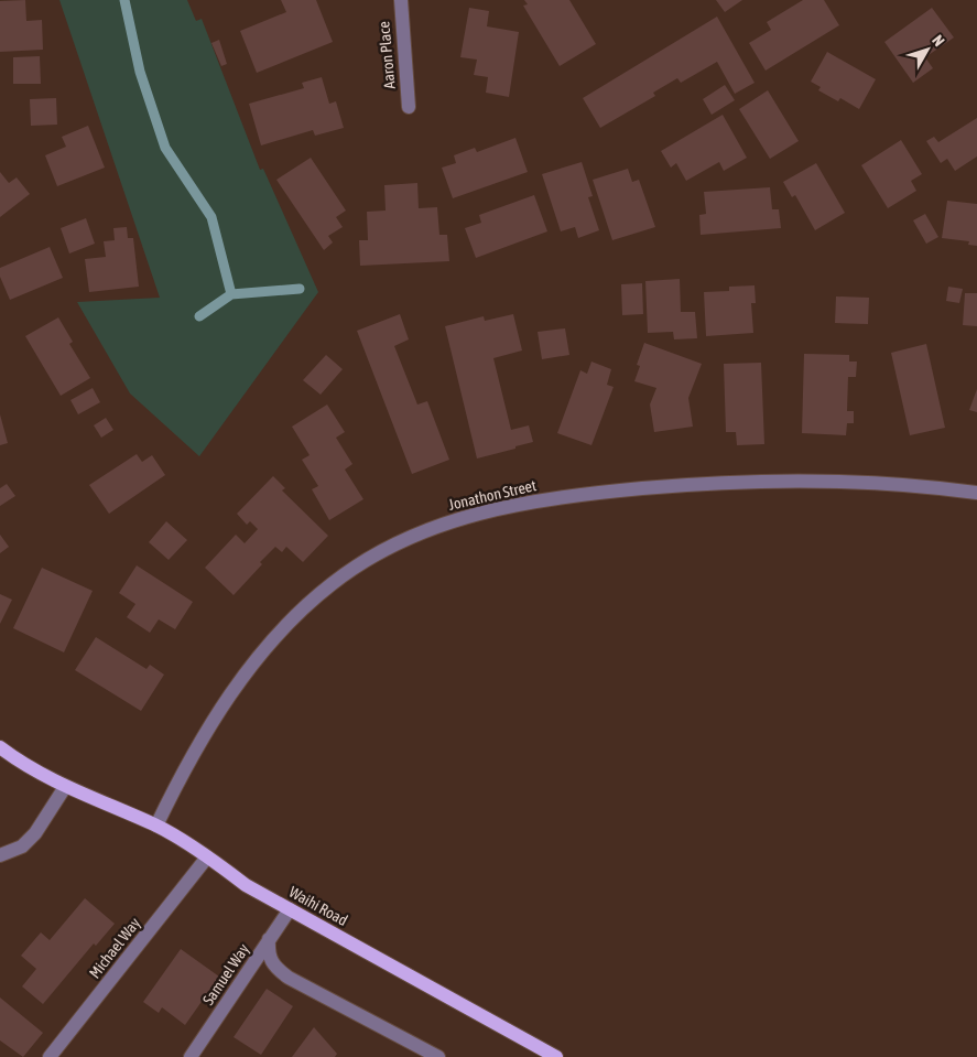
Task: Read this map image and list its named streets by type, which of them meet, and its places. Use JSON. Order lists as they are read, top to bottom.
{
  "streets": {
    "main road": ["Waihi Road"],
    "street": [
      "Aaron Place",
      "Jonathon Street",
      "Michael Way",
      "Samuel Way"
    ]
  },
  "crossings": [
    ["Jonathon Street", "Waihi Road"],
    ["Waihi Road", "Michael Way"],
    ["Waihi Road", "Samuel Way"]
  ],
  "north": "top right"
}
